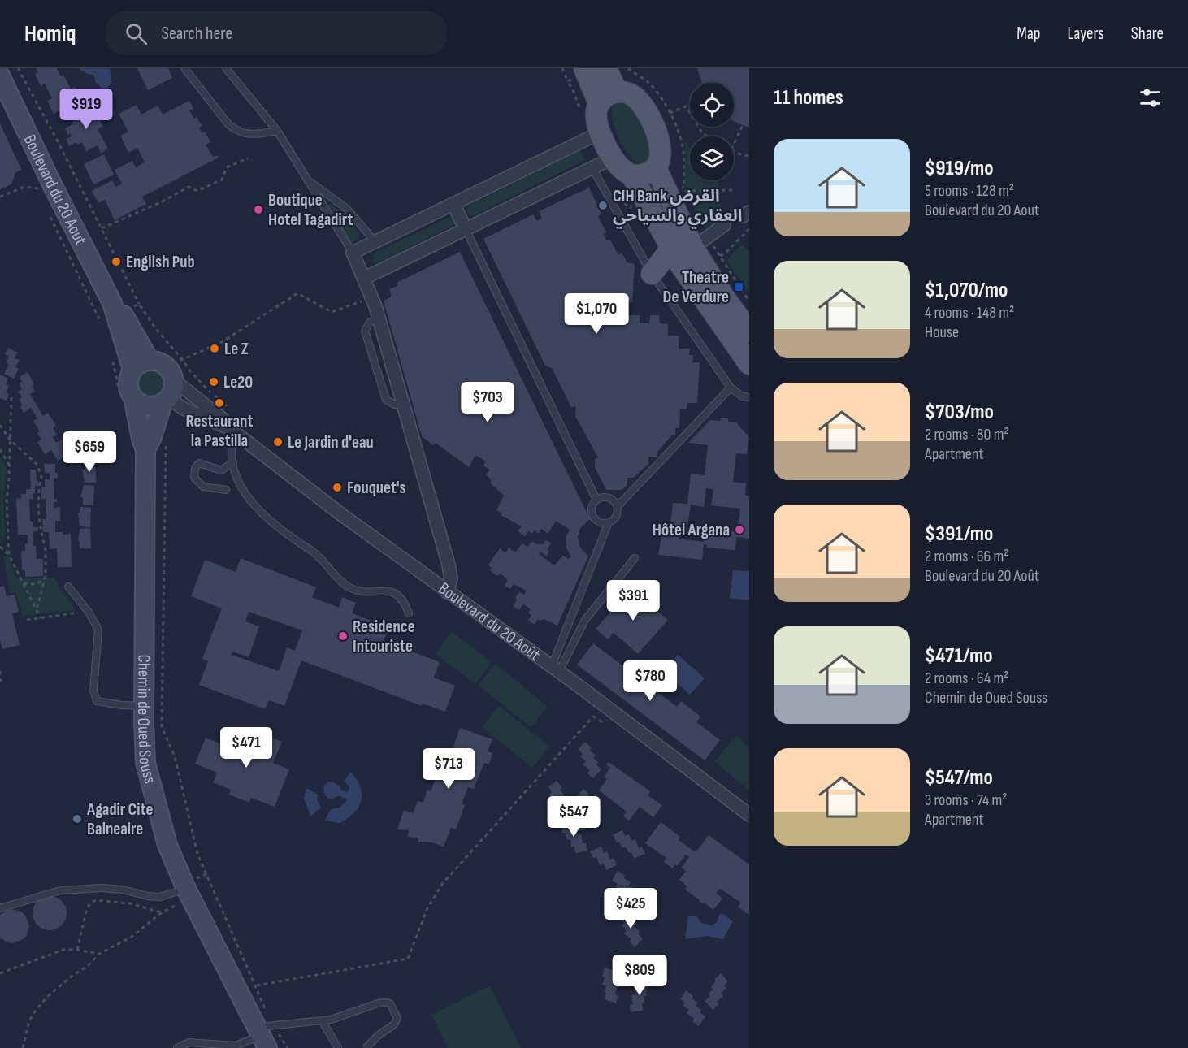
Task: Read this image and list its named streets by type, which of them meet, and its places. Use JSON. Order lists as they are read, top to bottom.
{
  "streets": {
    "street": ["Boulevard du 20 Aout", "Boulevard du 20 Août", "Chemin de Oued Souss"]
  },
  "crossings": [
    ["Boulevard du 20 Aout", "Boulevard du 20 Août"],
    ["Boulevard du 20 Août", "Chemin de Oued Souss"]
  ],
  "places": {
    "other": [
      "CIH Bank القرض العقاري والسياحي",
      "Boutique Hotel Tagadirt",
      "English Pub",
      "Le Z",
      "Le20",
      "Restaurant la Pastilla",
      "Le Jardin d'eau",
      "Fouquet's",
      "Hôtel Argana",
      "Residence Intouriste",
      "Agadir Cite Balneaire"
    ],
    "transit": ["Theatre De Verdure"]
  },
  "page": {
    "header": "Homiq",
    "search": "Search here",
    "nav": ["Map", "Layers", "Share"],
    "heading": "11 homes",
    "price": [
      "$919",
      "$1,070",
      "$703",
      "$659",
      "$391",
      "$780",
      "$471",
      "$713",
      "$547",
      "$425",
      "$809"
    ],
    "list": [
      {
        "name": "$919/mo",
        "note": "5 rooms · 128 m² · Boulevard du 20 Aout"
      },
      {
        "name": "$1,070/mo",
        "note": "4 rooms · 148 m² · House"
      },
      {
        "name": "$703/mo",
        "note": "2 rooms · 80 m² · Apartment"
      },
      {
        "name": "$391/mo",
        "note": "2 rooms · 66 m² · Boulevard du 20 Août"
      },
      {
        "name": "$471/mo",
        "note": "2 rooms · 64 m² · Chemin de Oued Souss"
      },
      {
        "name": "$547/mo",
        "note": "3 rooms · 74 m² · Apartment"
      }
    ]
  }
}
